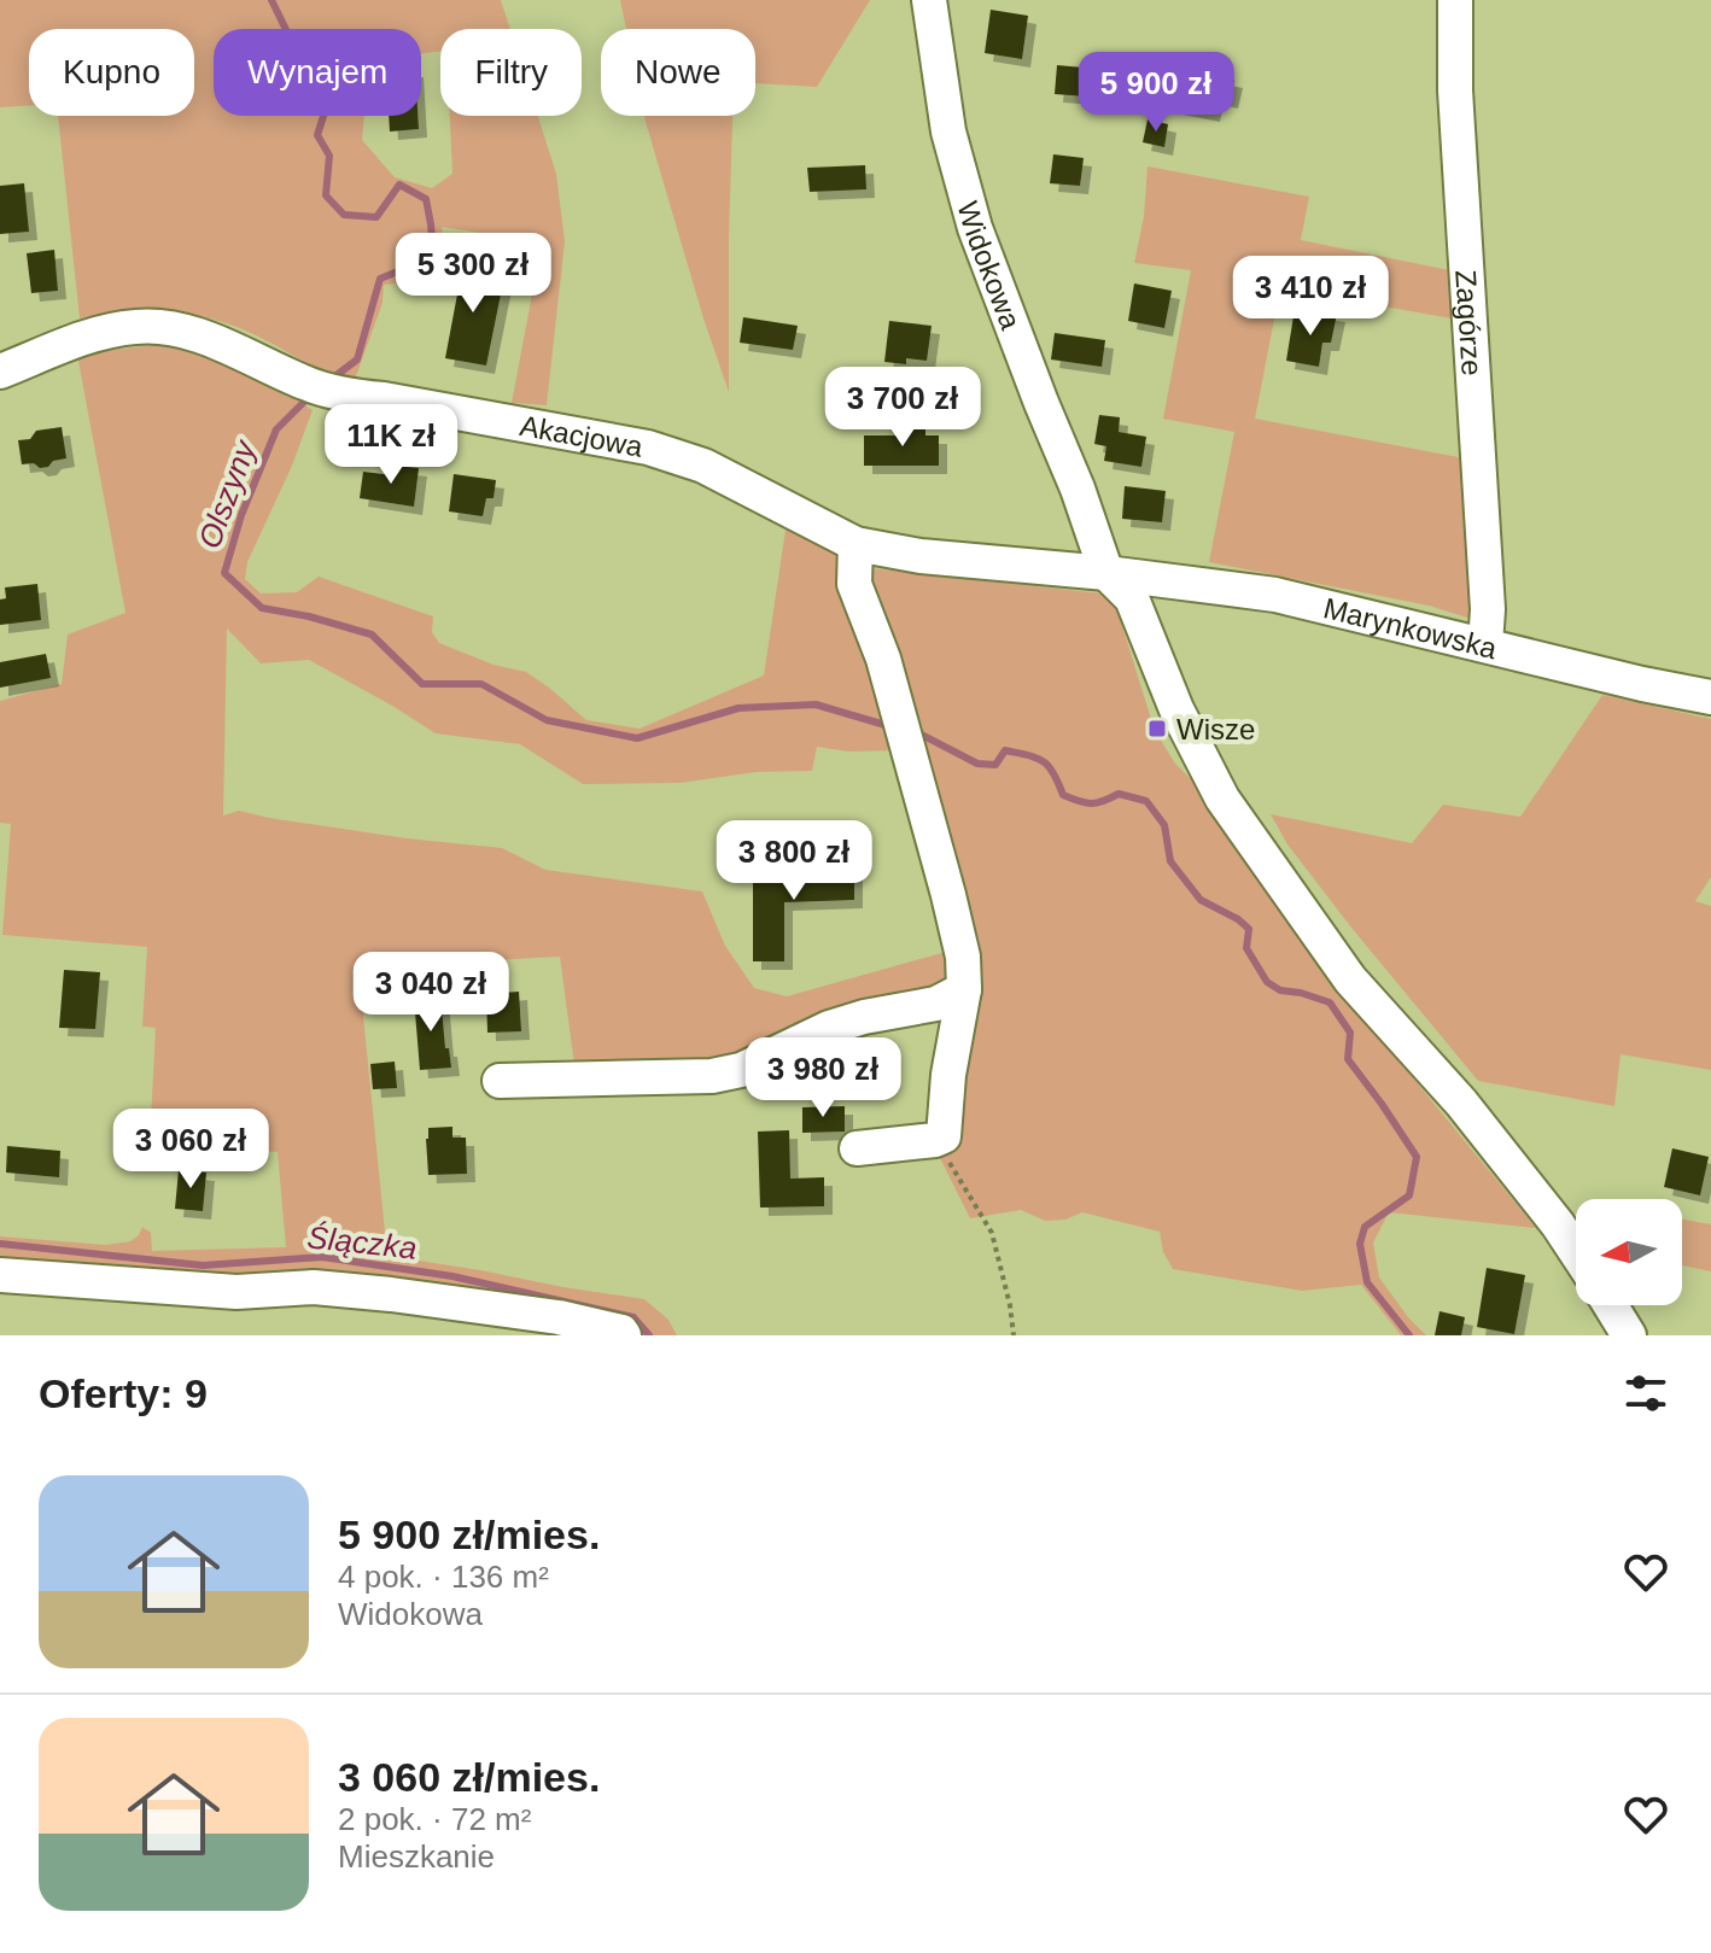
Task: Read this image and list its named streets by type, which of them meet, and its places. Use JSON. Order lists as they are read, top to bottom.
{
  "streets": {
    "street": [
      "Widokowa",
      "Zagórze",
      "Akacjowa",
      "Marynkowska"
    ]
  },
  "crossings": [
    ["Widokowa", "Akacjowa"],
    ["Widokowa", "Marynkowska"],
    ["Zagórze", "Marynkowska"],
    ["Akacjowa", "Marynkowska"]
  ],
  "water": ["Olszyny", "Ślączka"],
  "places": {
    "transit": ["Wisze"]
  },
  "north": "left",
  "page": {
    "chip": [
      "Kupno",
      "Wynajem",
      "Filtry",
      "Nowe"
    ],
    "price": [
      "5 900 zł",
      "5 300 zł",
      "3 410 zł",
      "3 700 zł",
      "11K zł",
      "3 800 zł",
      "3 040 zł",
      "3 980 zł",
      "3 060 zł"
    ],
    "heading": "Oferty: 9",
    "list": [
      {
        "name": "5 900 zł/mies.",
        "note": "4 pok. · 136 m² · Widokowa"
      },
      {
        "name": "3 060 zł/mies.",
        "note": "2 pok. · 72 m² · Mieszkanie"
      }
    ]
  }
}
